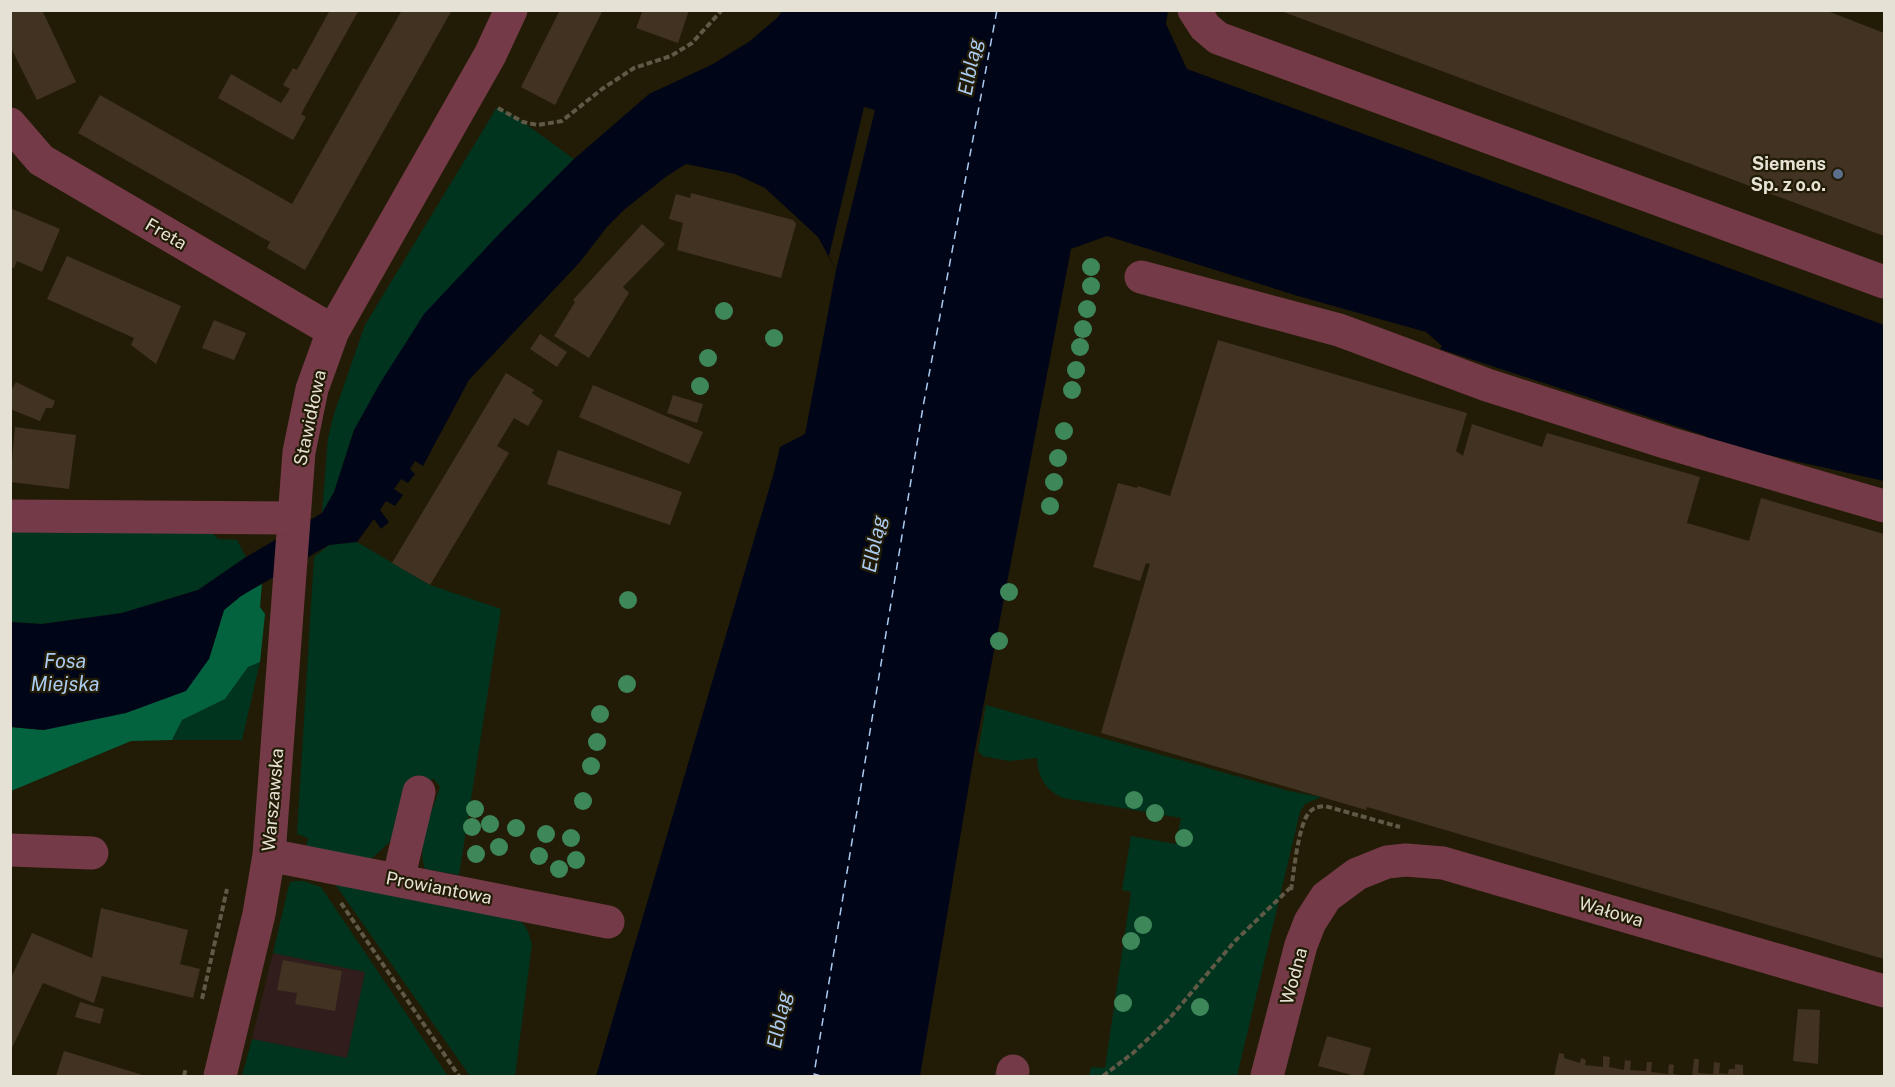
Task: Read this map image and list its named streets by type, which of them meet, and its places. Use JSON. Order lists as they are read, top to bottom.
{
  "streets": {
    "street": [
      "Freta",
      "Stawidłowa",
      "Warszawska",
      "Prowiantowa",
      "Wałowa",
      "Wodna"
    ]
  },
  "crossings": [
    ["Freta", "Stawidłowa"],
    ["Stawidłowa", "Warszawska"],
    ["Warszawska", "Prowiantowa"],
    ["Wałowa", "Wodna"]
  ],
  "water": ["Elbląg", "Fosa Miejska"],
  "places": ["Siemens Sp. z o.o."]
}
